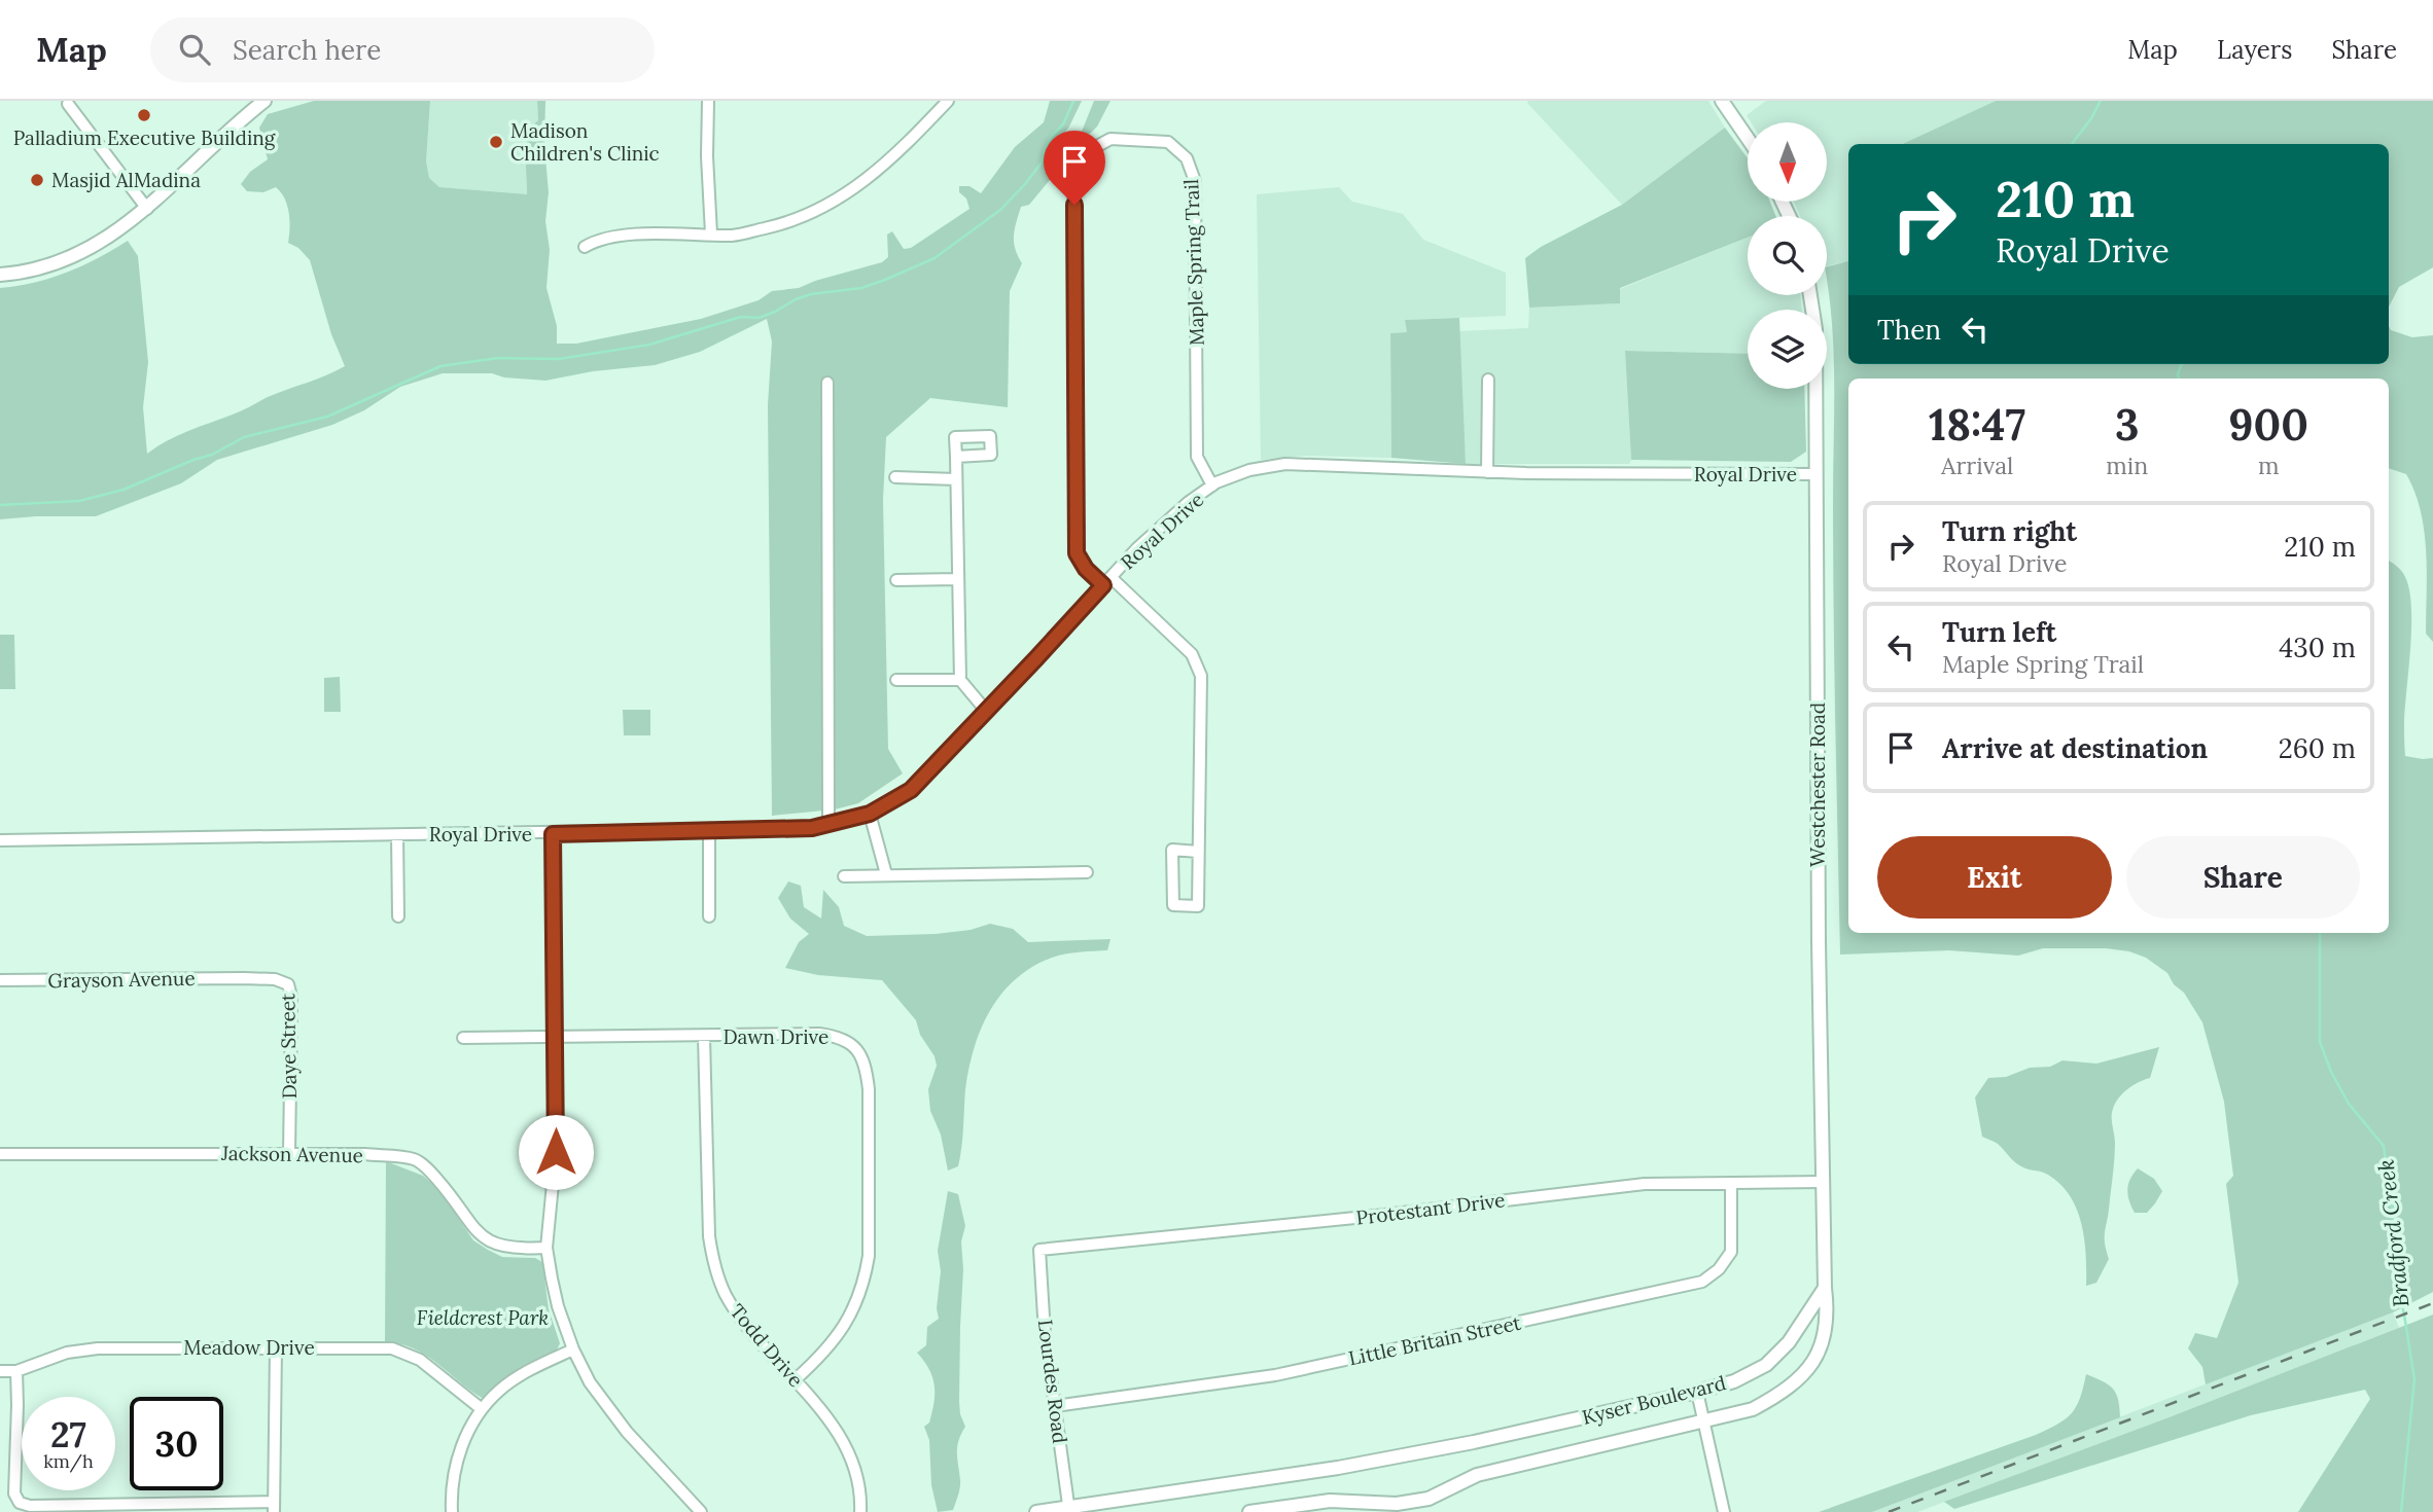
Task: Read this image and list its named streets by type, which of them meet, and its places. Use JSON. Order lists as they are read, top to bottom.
{
  "streets": {
    "street": [
      "Maple Spring Trail",
      "Royal Drive",
      "Westchester Road",
      "Grayson Avenue",
      "Dawn Drive",
      "Daye Street",
      "Jackson Avenue",
      "Protestant Drive",
      "Little Britain Street",
      "Todd Drive",
      "Meadow Drive",
      "Lourdes Road",
      "Kyser Boulevard"
    ]
  },
  "crossings": [
    ["Maple Spring Trail", "Royal Drive"],
    ["Royal Drive", "Westchester Road"],
    ["Westchester Road", "Protestant Drive"],
    ["Westchester Road", "Kyser Boulevard"],
    ["Grayson Avenue", "Daye Street"],
    ["Dawn Drive", "Todd Drive"],
    ["Daye Street", "Jackson Avenue"],
    ["Protestant Drive", "Little Britain Street"],
    ["Protestant Drive", "Lourdes Road"],
    ["Little Britain Street", "Lourdes Road"],
    ["Lourdes Road", "Kyser Boulevard"]
  ],
  "water": ["Bradford Creek"],
  "parks": ["Fieldcrest Park"],
  "places": ["Palladium Executive Building", "Madison Children's Clinic", "Masjid AlMadina"],
  "north": "bottom",
  "page": {
    "header": "Map",
    "search": "Search here",
    "nav": ["Map", "Layers", "Share"],
    "turn": ["210 m", "Royal Drive"],
    "then": "Then",
    "eta": [
      "18:47",
      "Arrival",
      "3",
      "min",
      "900",
      "m"
    ],
    "list": [
      {
        "name": "Turn right",
        "note": "Royal Drive",
        "value": "210 m"
      },
      {
        "name": "Turn left",
        "note": "Maple Spring Trail",
        "value": "430 m"
      },
      {
        "name": "Arrive at destination",
        "value": "260 m"
      }
    ],
    "buttons": ["Exit", "Share"],
    "speed": "27 km/h",
    "limit": "30"
  }
}
